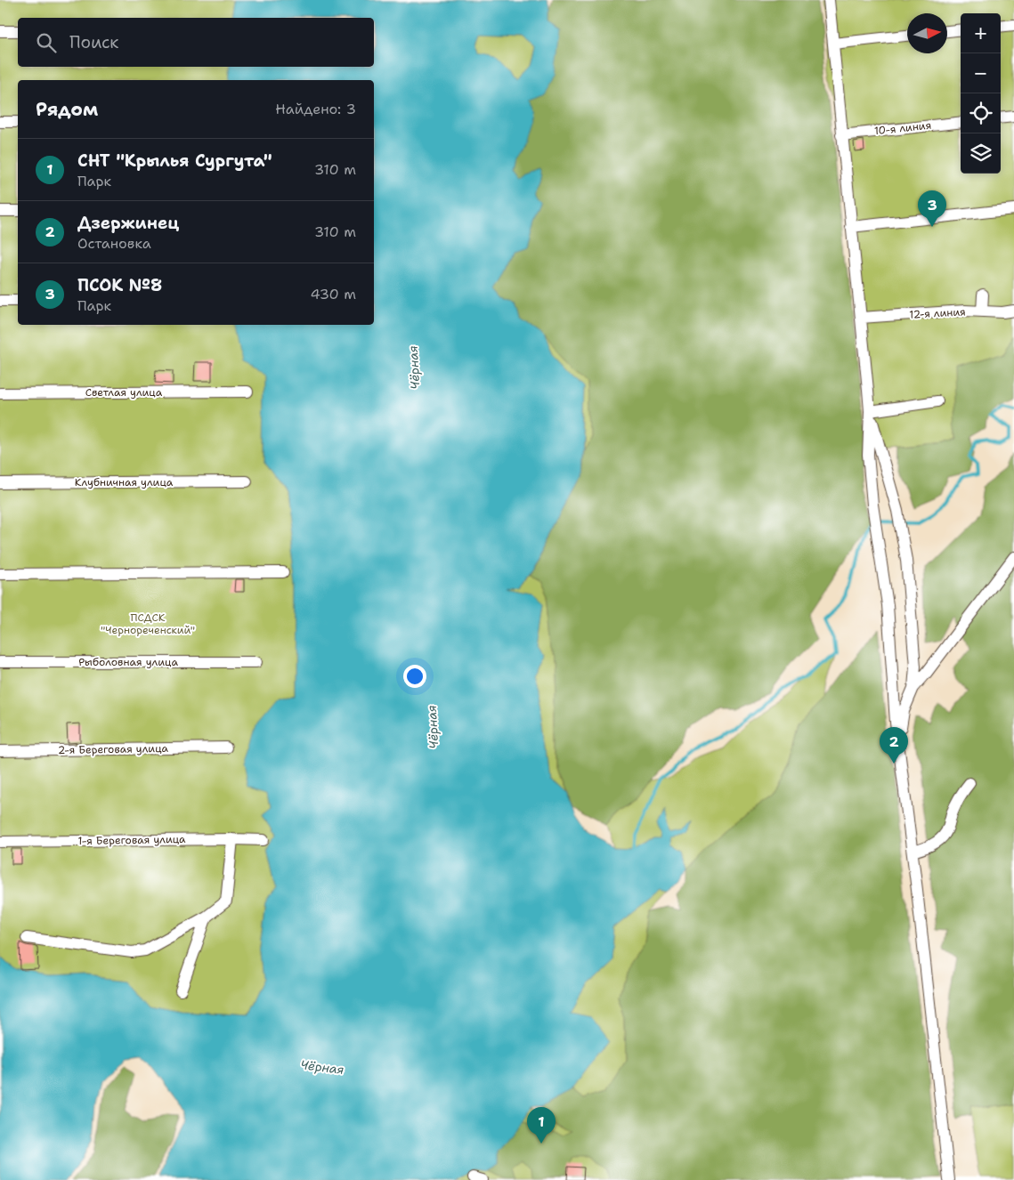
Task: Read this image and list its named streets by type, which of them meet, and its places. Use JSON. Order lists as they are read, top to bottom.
{
  "streets": {
    "street": [
      "10-я линия",
      "12-я линия",
      "Светлая улица",
      "Клубничная улица",
      "Рыболовная улица",
      "2-я Береговая улица",
      "1-я Береговая улица"
    ]
  },
  "water": ["Чёрная"],
  "parks": ["ПСДСК \"Чернореченский\""],
  "north": "right",
  "page": {
    "map_buttons": ["+", "−"],
    "search": "Поиск",
    "heading": ["Рядом", "Найдено: 3"],
    "list": [
      {
        "mark": "1",
        "name": "CНТ \"Крылья Сургута\"",
        "note": "Парк",
        "value": "310 m"
      },
      {
        "mark": "2",
        "name": "Дзержинец",
        "note": "Остановка",
        "value": "310 m"
      },
      {
        "mark": "3",
        "name": "ПСОК №8",
        "note": "Парк",
        "value": "430 m"
      }
    ],
    "pins": ["3", "2", "1"]
  }
}
